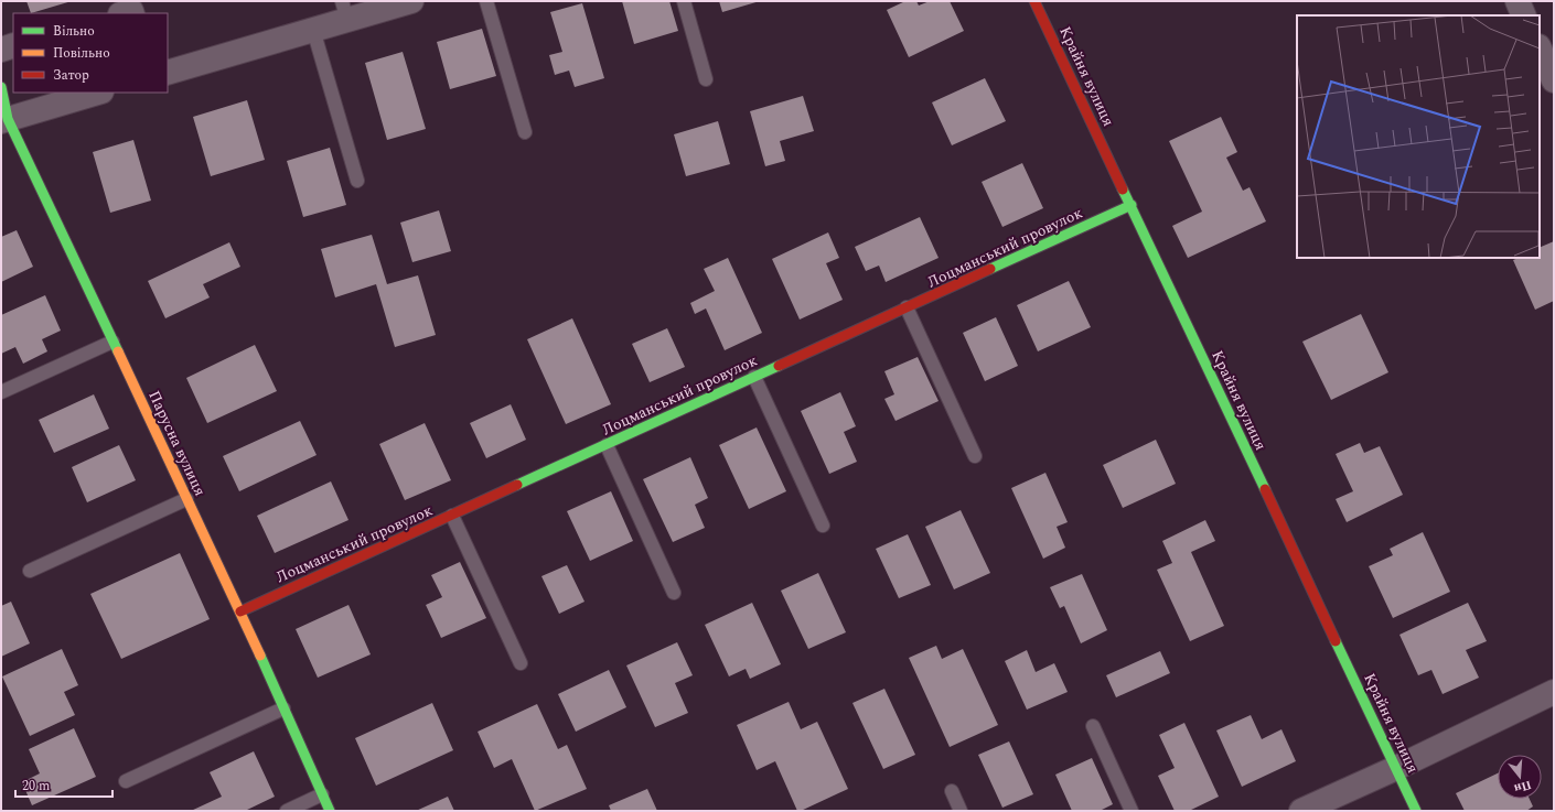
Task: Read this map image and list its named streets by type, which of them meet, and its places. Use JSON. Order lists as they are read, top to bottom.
{
  "streets": {
    "street": ["Крайня вулиця", "Лоцманський провулок", "Парусна вулиця"]
  },
  "crossings": [
    ["Крайня вулиця", "Лоцманський провулок"],
    ["Лоцманський провулок", "Парусна вулиця"]
  ],
  "legend": ["Вільно", "Повільно", "Затор"],
  "scale_bar": "20 m",
  "north": "bottom"
}
